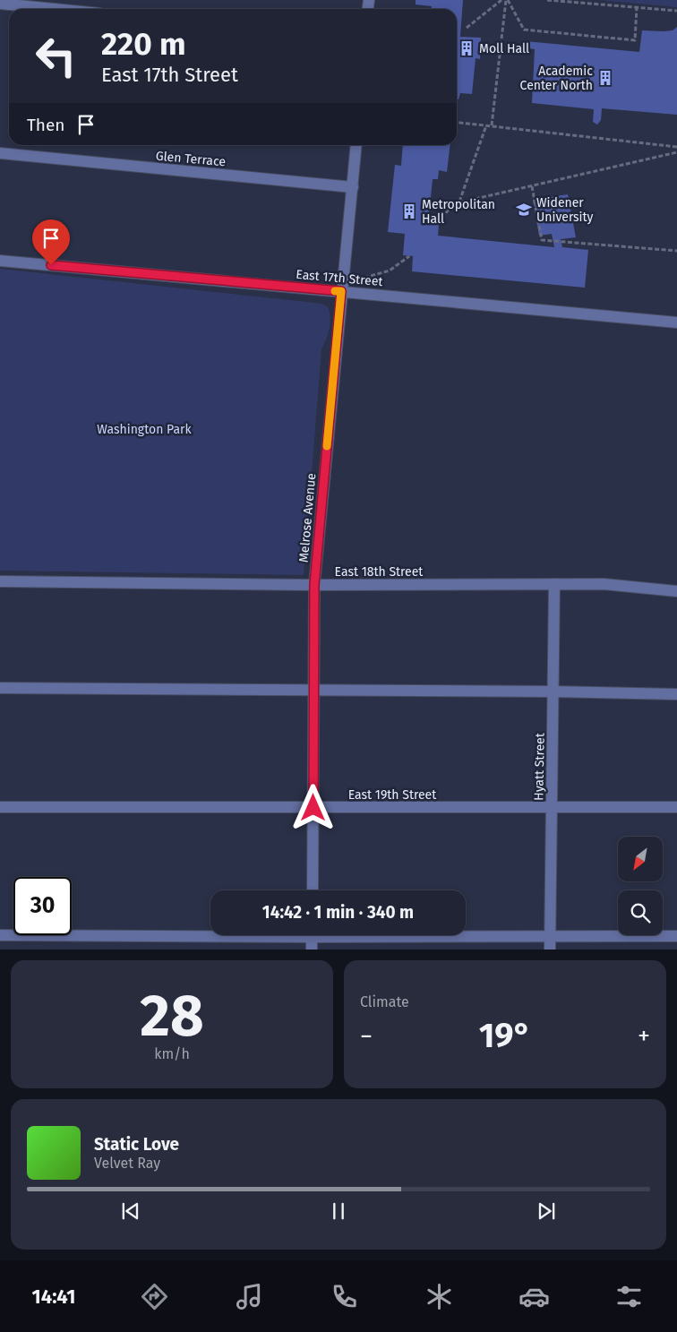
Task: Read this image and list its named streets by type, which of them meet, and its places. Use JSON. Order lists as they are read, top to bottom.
{
  "streets": {
    "street": [
      "Glen Terrace",
      "East 17th Street",
      "Melrose Avenue",
      "East 18th Street",
      "Hyatt Street",
      "East 19th Street"
    ]
  },
  "crossings": [
    ["Glen Terrace", "Melrose Avenue"],
    ["East 17th Street", "Melrose Avenue"],
    ["Melrose Avenue", "East 18th Street"],
    ["Melrose Avenue", "East 19th Street"],
    ["East 18th Street", "Hyatt Street"],
    ["Hyatt Street", "East 19th Street"]
  ],
  "parks": ["Washington Park"],
  "places": {
    "building": ["Moll Hall", "Academic Center North", "Metropolitan Hall"],
    "school or university": ["Widener University"]
  },
  "north": "bottom left",
  "page": {
    "turn": ["220 m", "East 17th Street"],
    "then": "Then",
    "limit": "30",
    "trip": "14:42 · 1 min · 340 m",
    "tile": [
      ["28", "km/h"],
      "Climate"
    ],
    "heat": ["−", "19°", "+"],
    "song": ["Static Love", "Velvet Ray"],
    "tabs": "14:41"
  }
}
